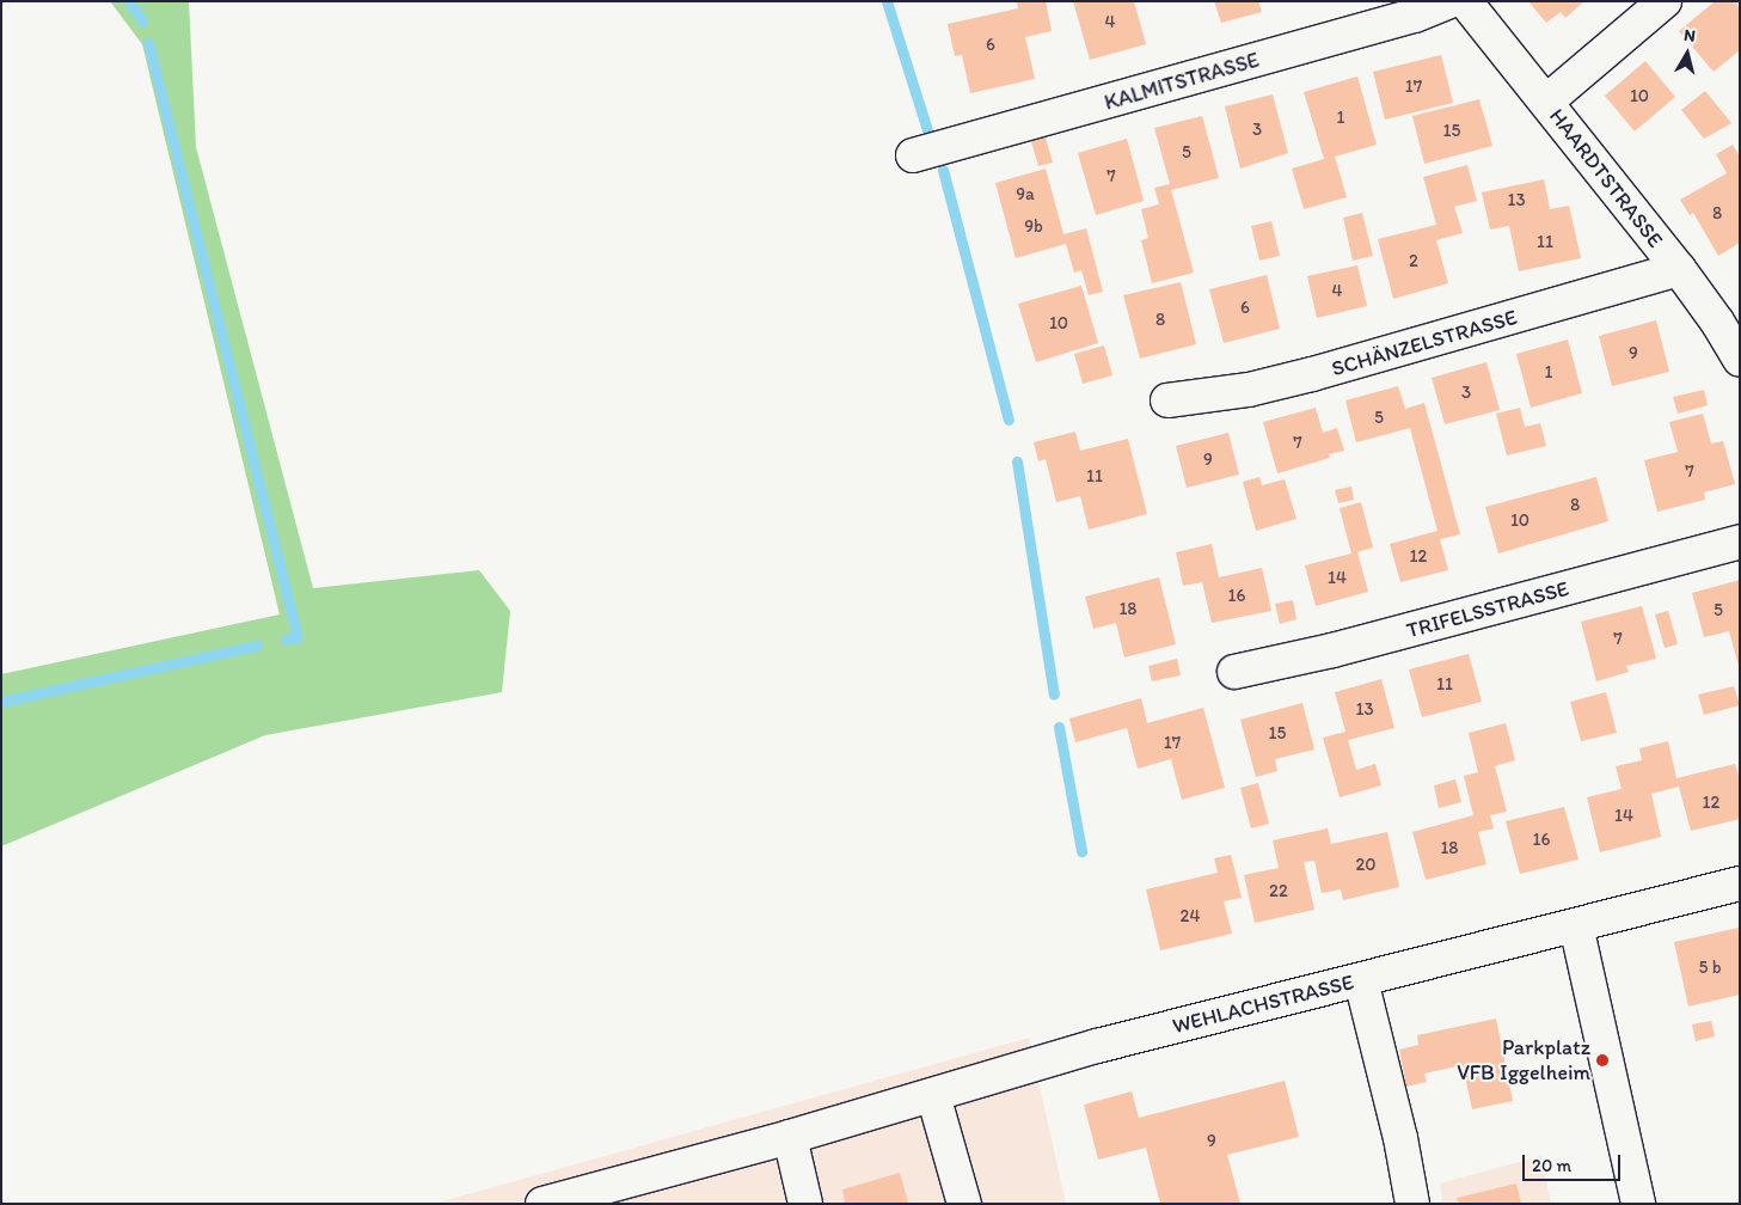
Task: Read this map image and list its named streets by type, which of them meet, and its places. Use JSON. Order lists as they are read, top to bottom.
{
  "streets": {
    "street": [
      "KALMITSTRASSE",
      "HAARDTSTRASSE",
      "SCHÄNZELSTRASSE",
      "TRIFELSSTRASSE",
      "WEHLACHSTRASSE"
    ]
  },
  "crossings": [
    ["HAARDTSTRASSE", "SCHÄNZELSTRASSE"]
  ],
  "places": ["Parkplatz VFB Iggelheim"],
  "house_numbers": [
    "4",
    "6",
    "17",
    "10",
    "1",
    "3",
    "15",
    "5",
    "7",
    "9a",
    "13",
    "8",
    "9b",
    "11",
    "2",
    "4",
    "6",
    "8",
    "10",
    "9",
    "1",
    "3",
    "5",
    "7",
    "9",
    "7",
    "11",
    "8",
    "10",
    "12",
    "14",
    "16",
    "18",
    "5",
    "7",
    "11",
    "13",
    "15",
    "17",
    "12",
    "14",
    "16",
    "18",
    "20",
    "22",
    "24",
    "5 b",
    "9"
  ],
  "scale_bar": "20 m",
  "north": "top"
}
